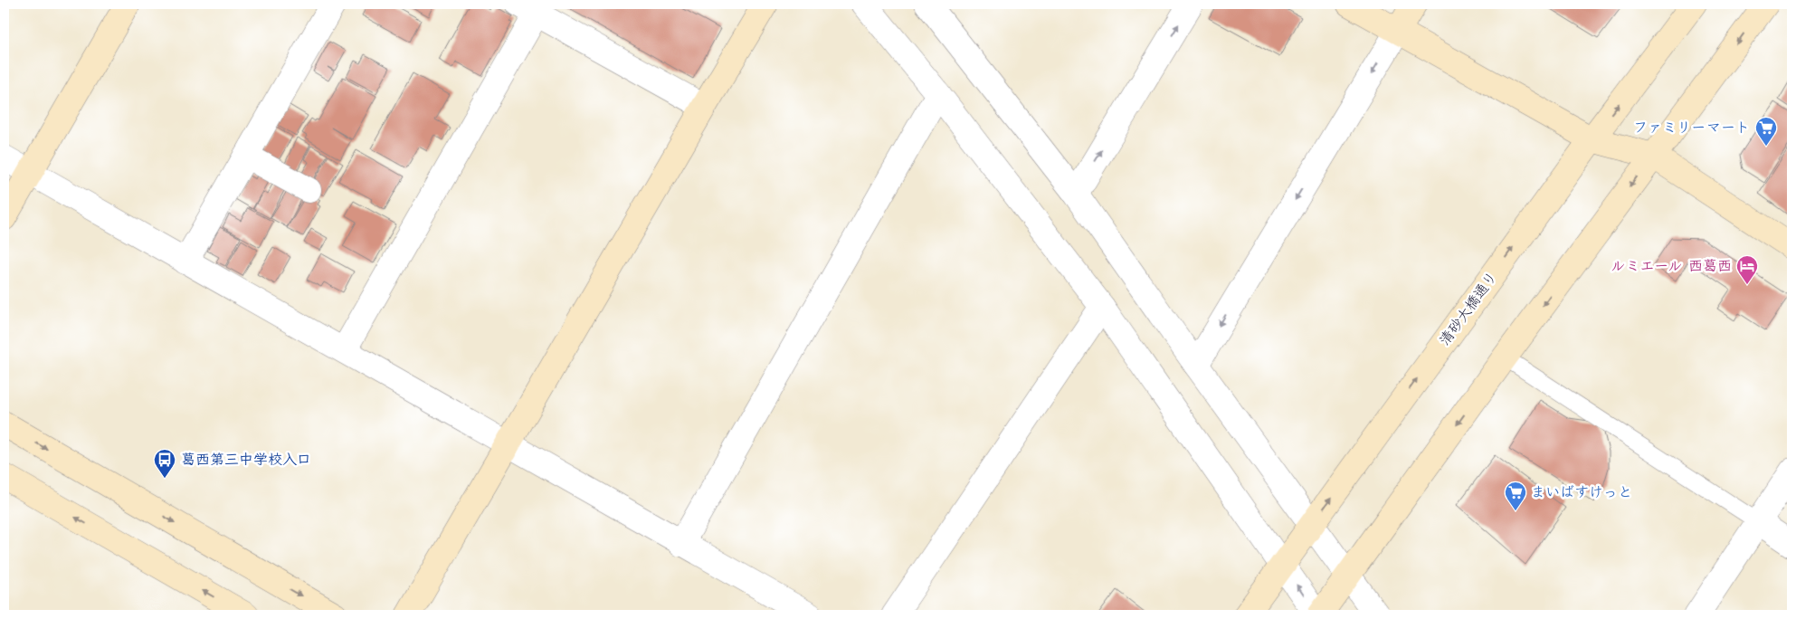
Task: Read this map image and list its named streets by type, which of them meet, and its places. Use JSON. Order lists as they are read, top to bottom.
{
  "streets": {
    "street": ["清砂大橋通り"]
  },
  "places": {
    "supermarket": ["ファミリーマート", "まいばすけっと"],
    "hotel": ["ルミエール 西葛西"],
    "bus stop": ["葛西第三中学校入口"]
  }
}
